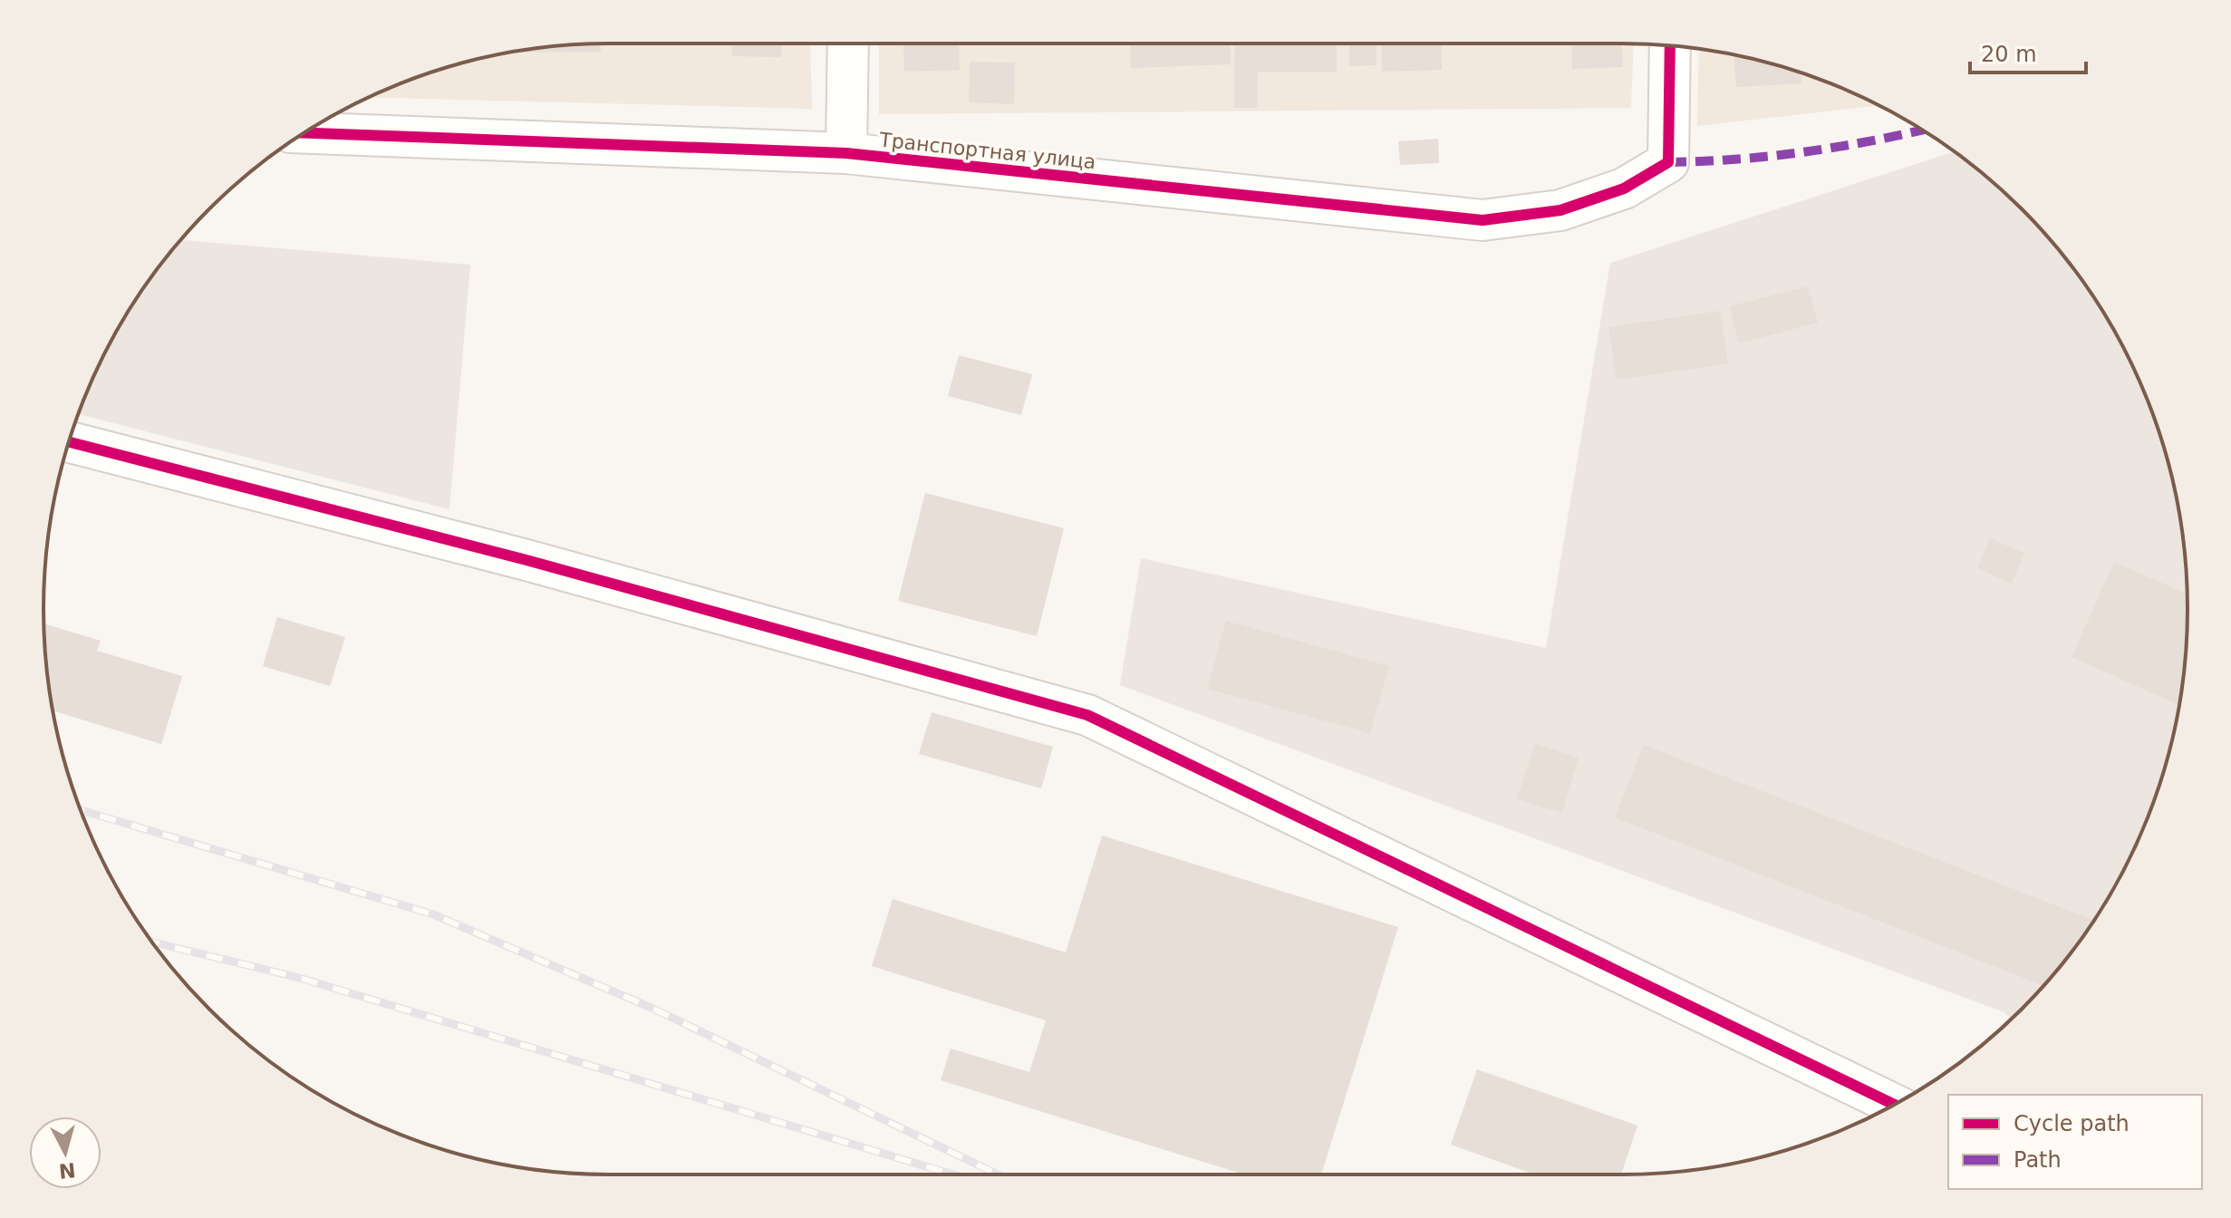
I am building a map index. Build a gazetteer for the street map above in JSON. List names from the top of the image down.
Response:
{
  "streets": {
    "street": ["Транспортная улица"]
  },
  "legend": ["Cycle path", "Path"],
  "scale_bar": "20 m",
  "north": "bottom"
}
